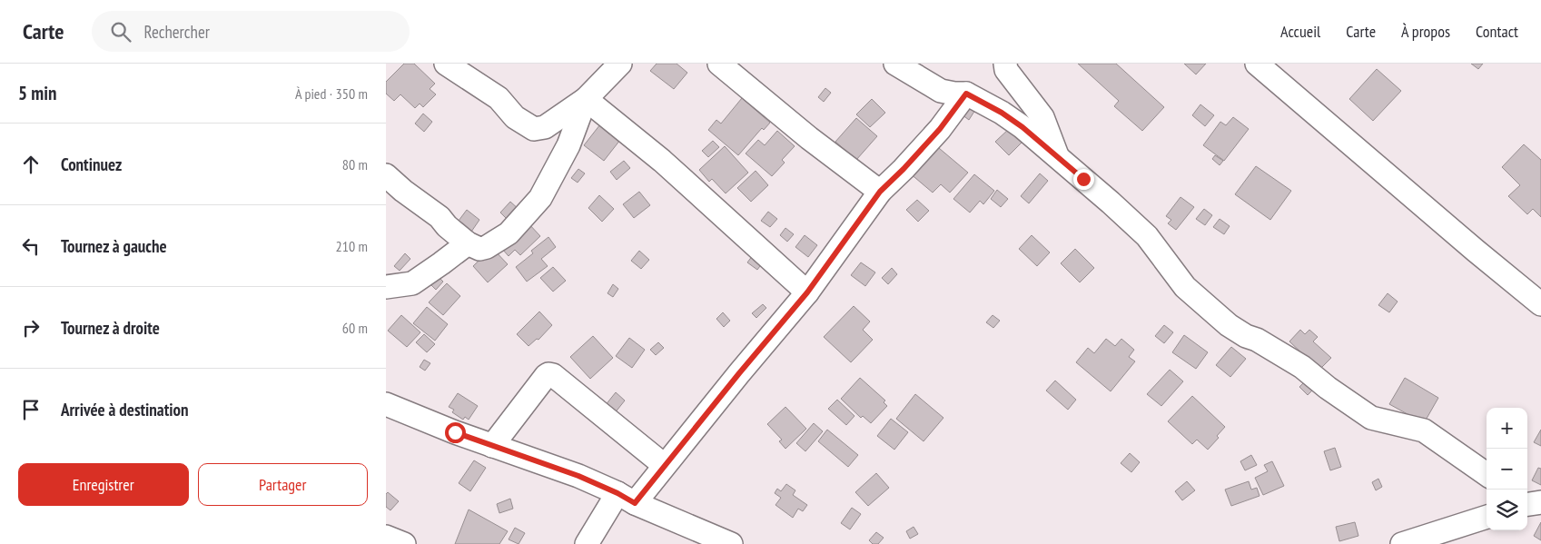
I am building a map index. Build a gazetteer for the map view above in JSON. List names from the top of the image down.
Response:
{
  "page": {
    "header": "Carte",
    "search": "Rechercher",
    "nav": [
      "Accueil",
      "Carte",
      "À propos",
      "Contact"
    ],
    "heading": ["5 min", "À pied · 350 m"],
    "list": [
      ["Continuez", "80 m"],
      ["Tournez à gauche", "210 m"],
      ["Tournez à droite", "60 m"],
      "Arrivée à destination"
    ],
    "map_buttons": ["+", "−"],
    "buttons": ["Enregistrer", "Partager"]
  }
}
